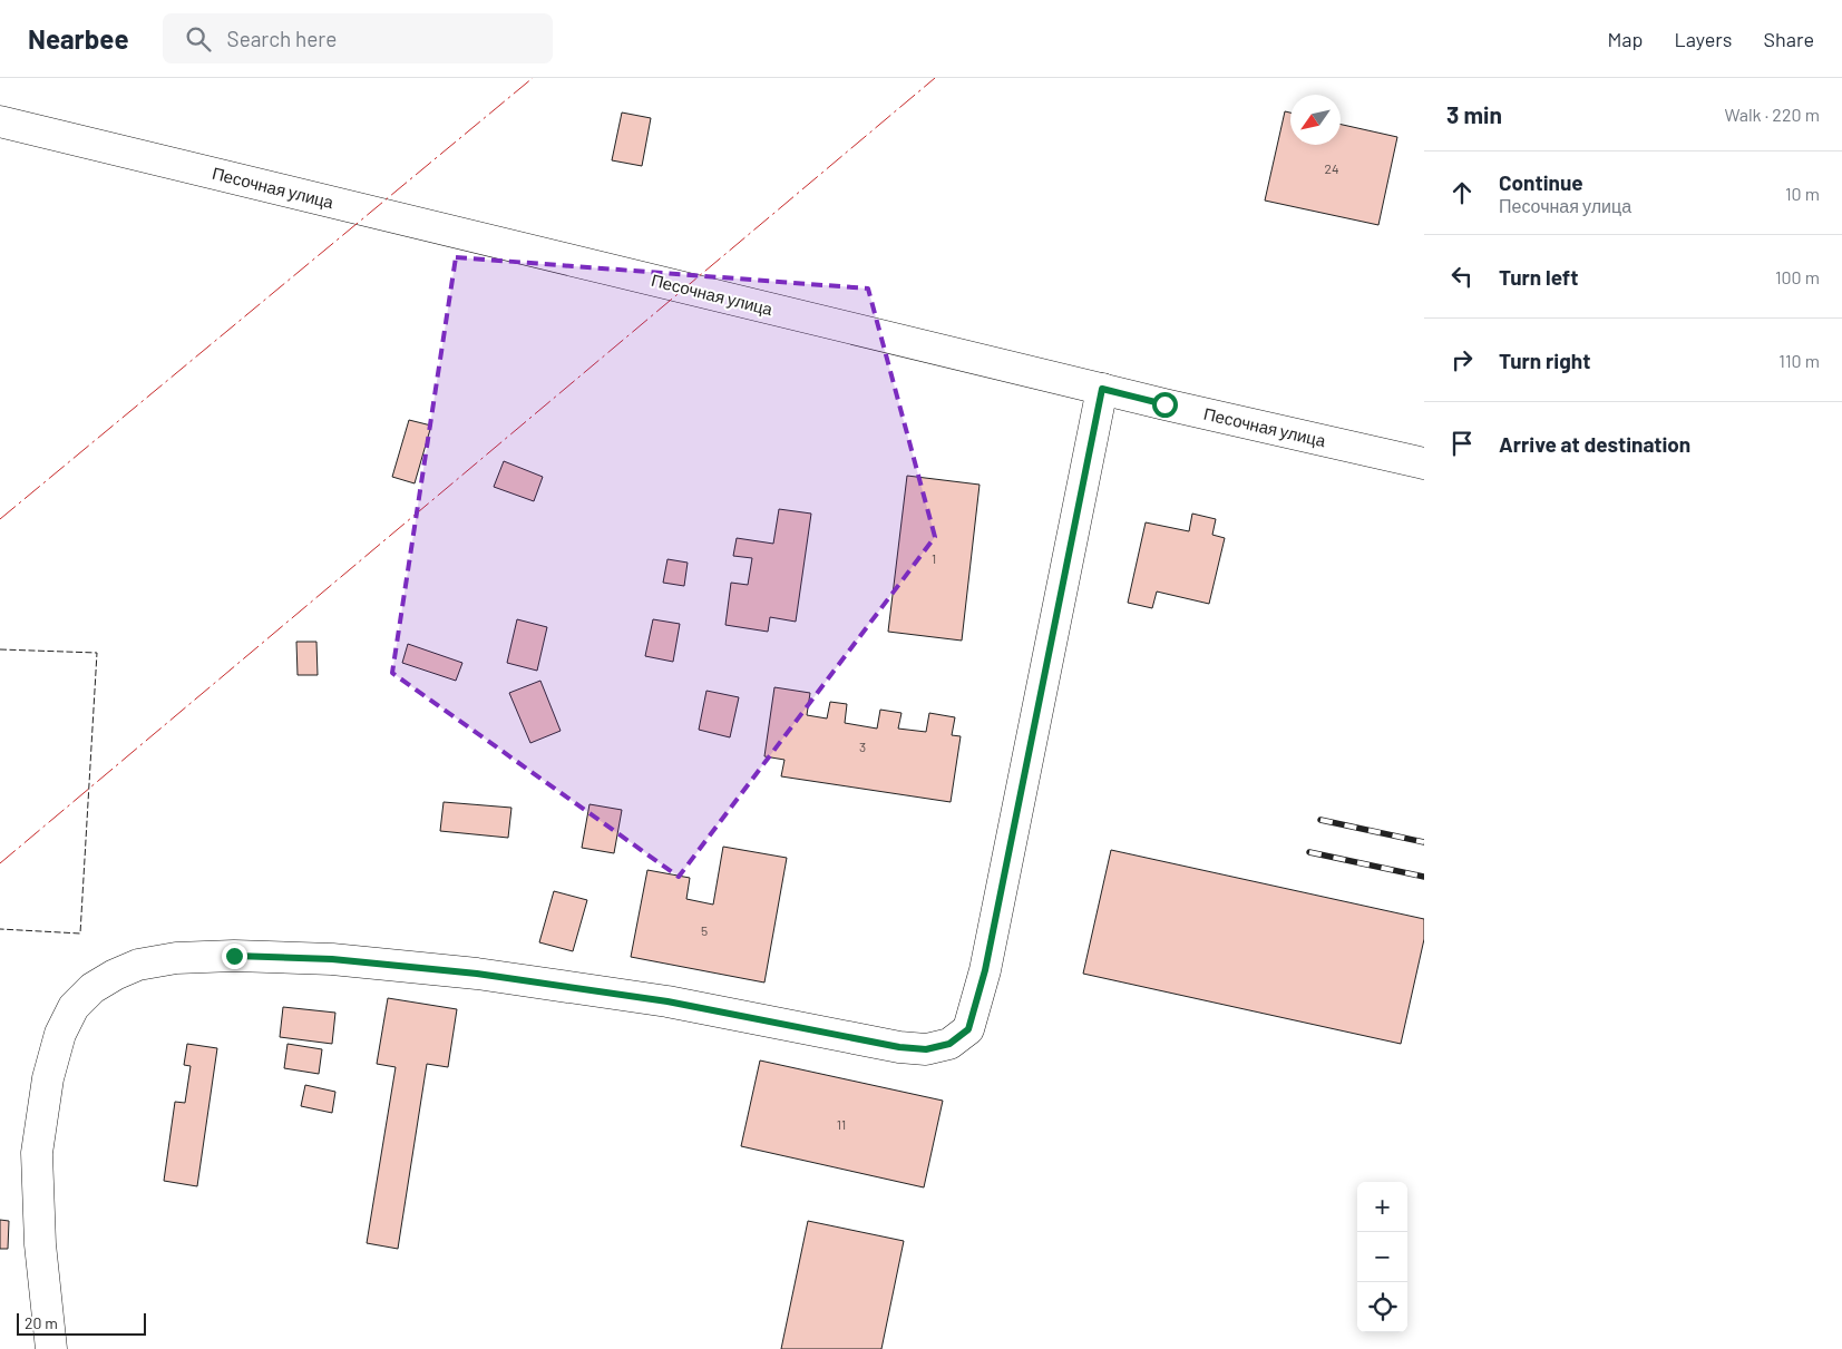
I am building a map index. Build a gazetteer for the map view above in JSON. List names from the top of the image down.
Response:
{
  "streets": {
    "street": ["Песочная улица"]
  },
  "house_numbers": [
    "24",
    "1",
    "3",
    "5",
    "11"
  ],
  "scale_bar": "20 m",
  "north": "bottom left",
  "page": {
    "header": "Nearbee",
    "search": "Search here",
    "nav": ["Map", "Layers", "Share"],
    "heading": ["3 min", "Walk · 220 m"],
    "list": [
      ["Continue", "Песочная улица", "10 m"],
      ["Turn left", "100 m"],
      ["Turn right", "110 m"],
      "Arrive at destination"
    ],
    "map_buttons": ["+", "−"],
    "scale": "20 m"
  }
}
